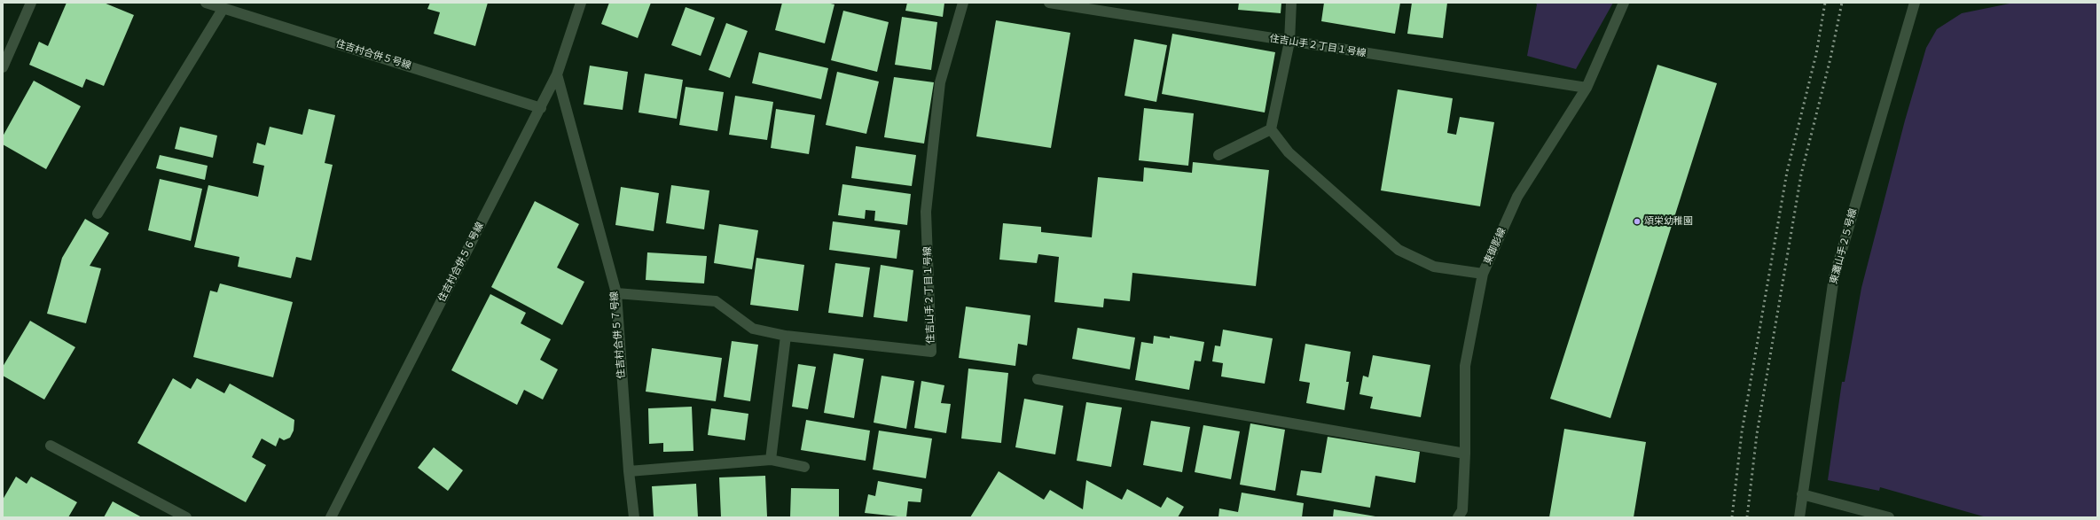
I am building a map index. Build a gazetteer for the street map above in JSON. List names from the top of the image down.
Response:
{
  "streets": {
    "street": [
      "住吉山手２丁目１号線",
      "住吉村合併５号線",
      "東御影線",
      "東灘山手２５号線",
      "住吉村合併５６号線",
      "住吉村合併５７号線"
    ]
  },
  "crossings": [
    ["住吉山手２丁目１号線", "東御影線"],
    ["住吉山手２丁目１号線", "住吉村合併５７号線"],
    ["住吉村合併５号線", "住吉村合併５６号線"],
    ["住吉村合併５６号線", "住吉村合併５７号線"]
  ],
  "places": ["頌栄幼稚園"]
}
